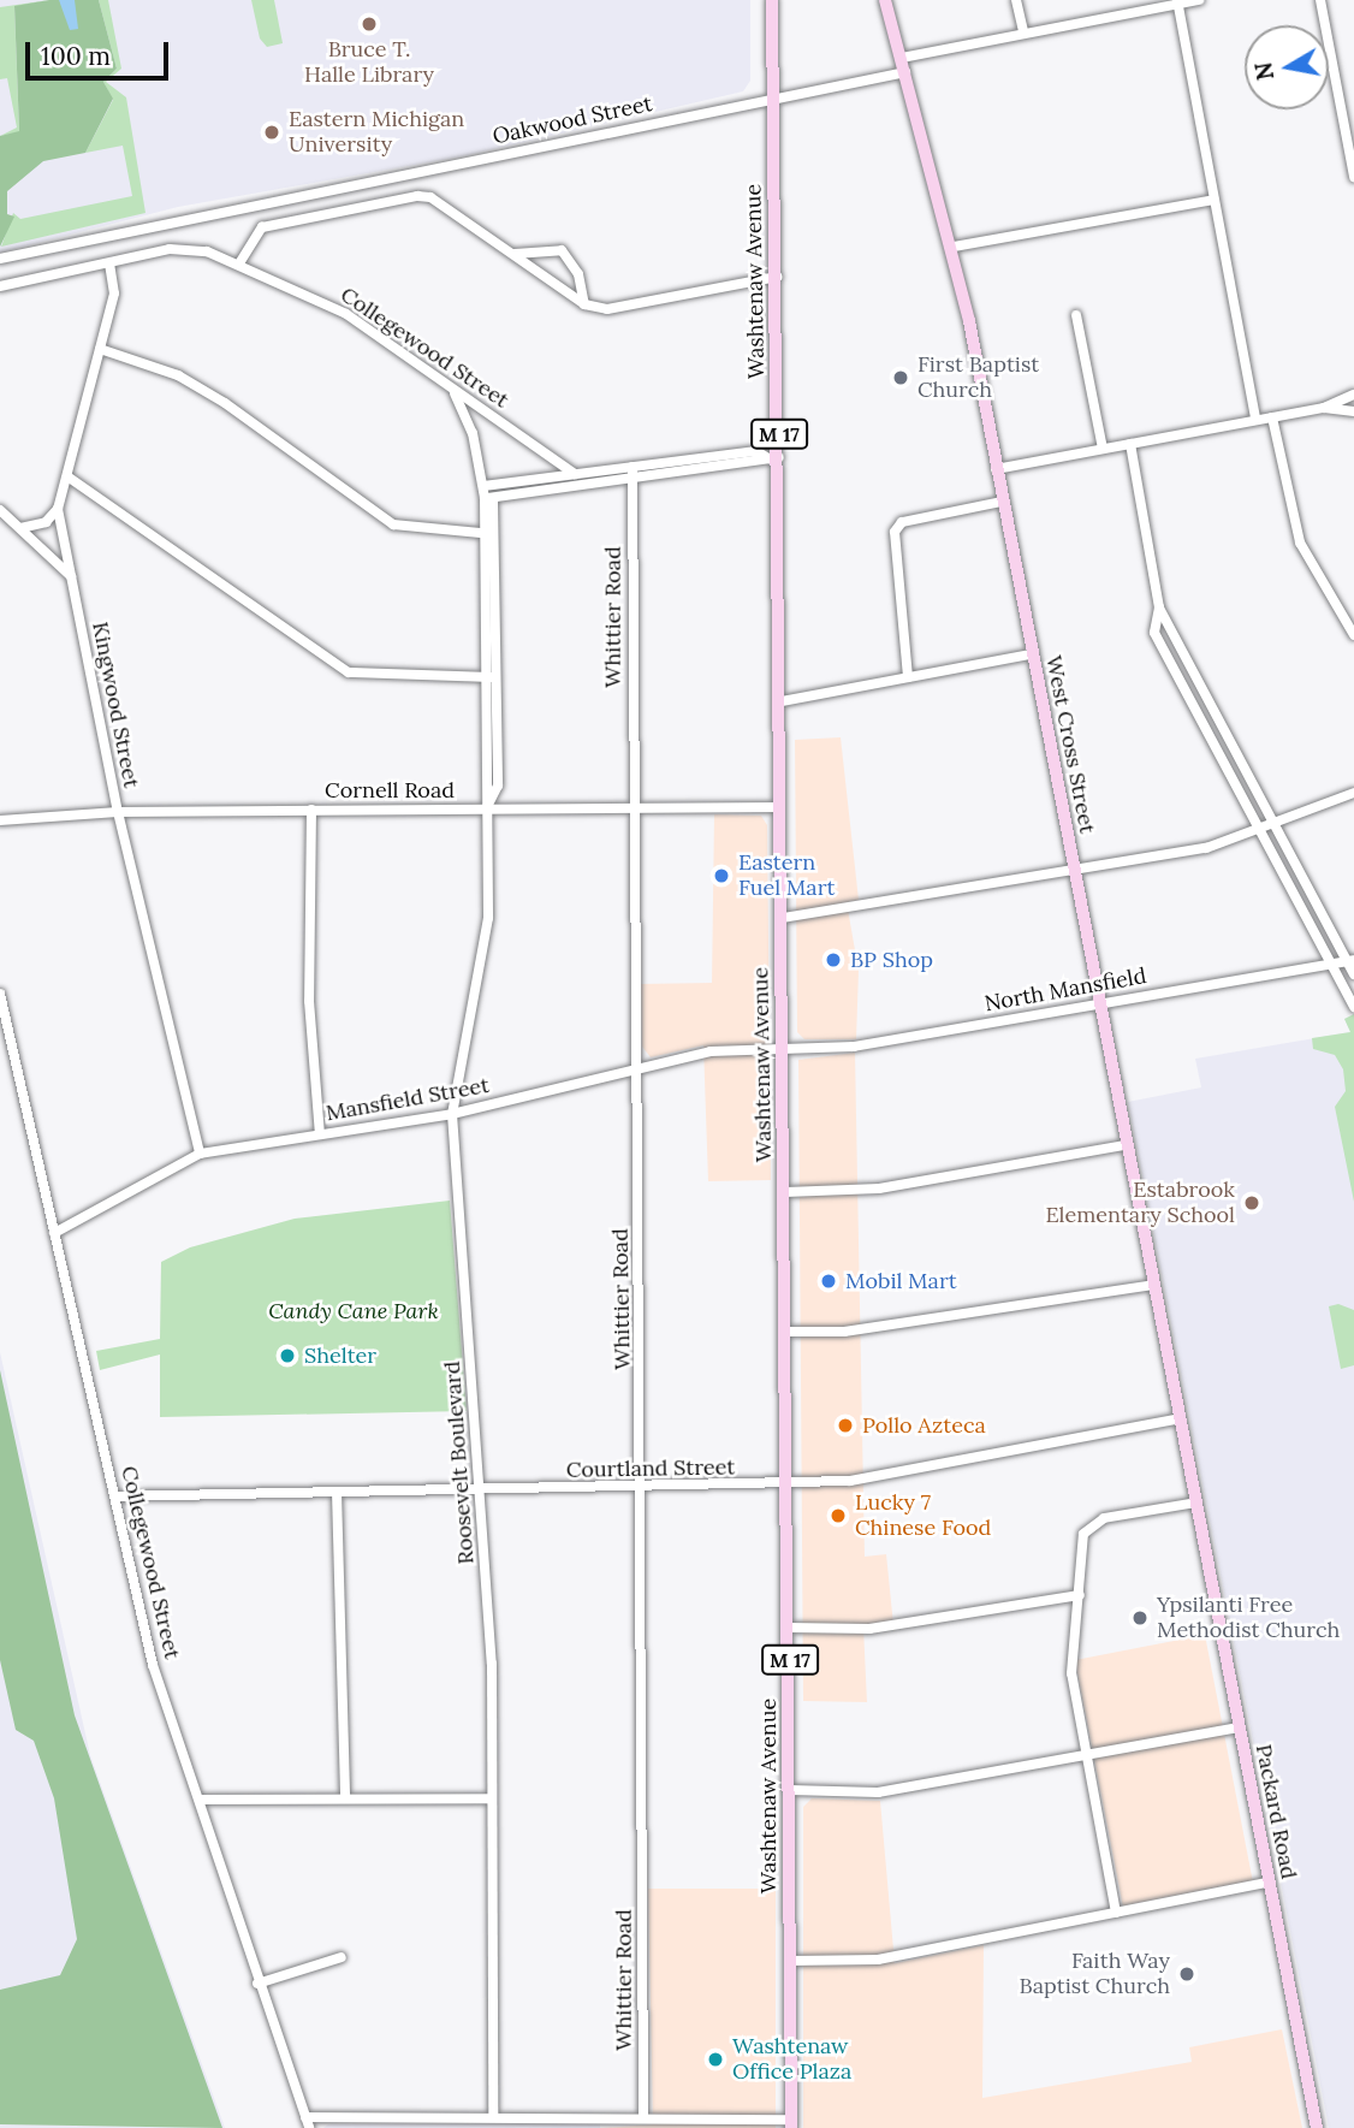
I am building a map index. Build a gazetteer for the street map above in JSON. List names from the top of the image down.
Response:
{
  "streets": {
    "main road": [
      "Washtenaw Avenue",
      "M 17",
      "West Cross Street",
      "Packard Road"
    ],
    "street": [
      "Oakwood Street",
      "Collegewood Street",
      "Whittier Road",
      "Kingwood Street",
      "Cornell Road",
      "North Mansfield",
      "Mansfield Street",
      "Roosevelt Boulevard",
      "Courtland Street"
    ]
  },
  "crossings": [
    ["Oakwood Street", "Washtenaw Avenue"],
    ["Oakwood Street", "West Cross Street"],
    ["Washtenaw Avenue", "Cornell Road"],
    ["Washtenaw Avenue", "North Mansfield"],
    ["Washtenaw Avenue", "Mansfield Street"],
    ["Washtenaw Avenue", "Courtland Street"],
    ["Collegewood Street", "Kingwood Street"],
    ["Collegewood Street", "Mansfield Street"],
    ["Collegewood Street", "Roosevelt Boulevard"],
    ["Collegewood Street", "Courtland Street"],
    ["Whittier Road", "Cornell Road"],
    ["Whittier Road", "Mansfield Street"],
    ["Whittier Road", "Courtland Street"],
    ["Kingwood Street", "Cornell Road"],
    ["Kingwood Street", "Mansfield Street"],
    ["West Cross Street", "North Mansfield"],
    ["West Cross Street", "Courtland Street"],
    ["West Cross Street", "Packard Road"],
    ["Cornell Road", "Roosevelt Boulevard"],
    ["North Mansfield", "Mansfield Street"],
    ["Mansfield Street", "Roosevelt Boulevard"],
    ["Roosevelt Boulevard", "Courtland Street"]
  ],
  "parks": ["Candy Cane Park"],
  "places": [
    "Bruce T. Halle Library",
    "Eastern Michigan University",
    "First Baptist Church",
    "Eastern Fuel Mart",
    "BP Shop",
    "Estabrook Elementary School",
    "Mobil Mart",
    "Shelter",
    "Pollo Azteca",
    "Lucky 7 Chinese Food",
    "Ypsilanti Free Methodist Church",
    "Faith Way Baptist Church",
    "Washtenaw Office Plaza"
  ],
  "scale_bar": "100 m",
  "north": "left"
}
